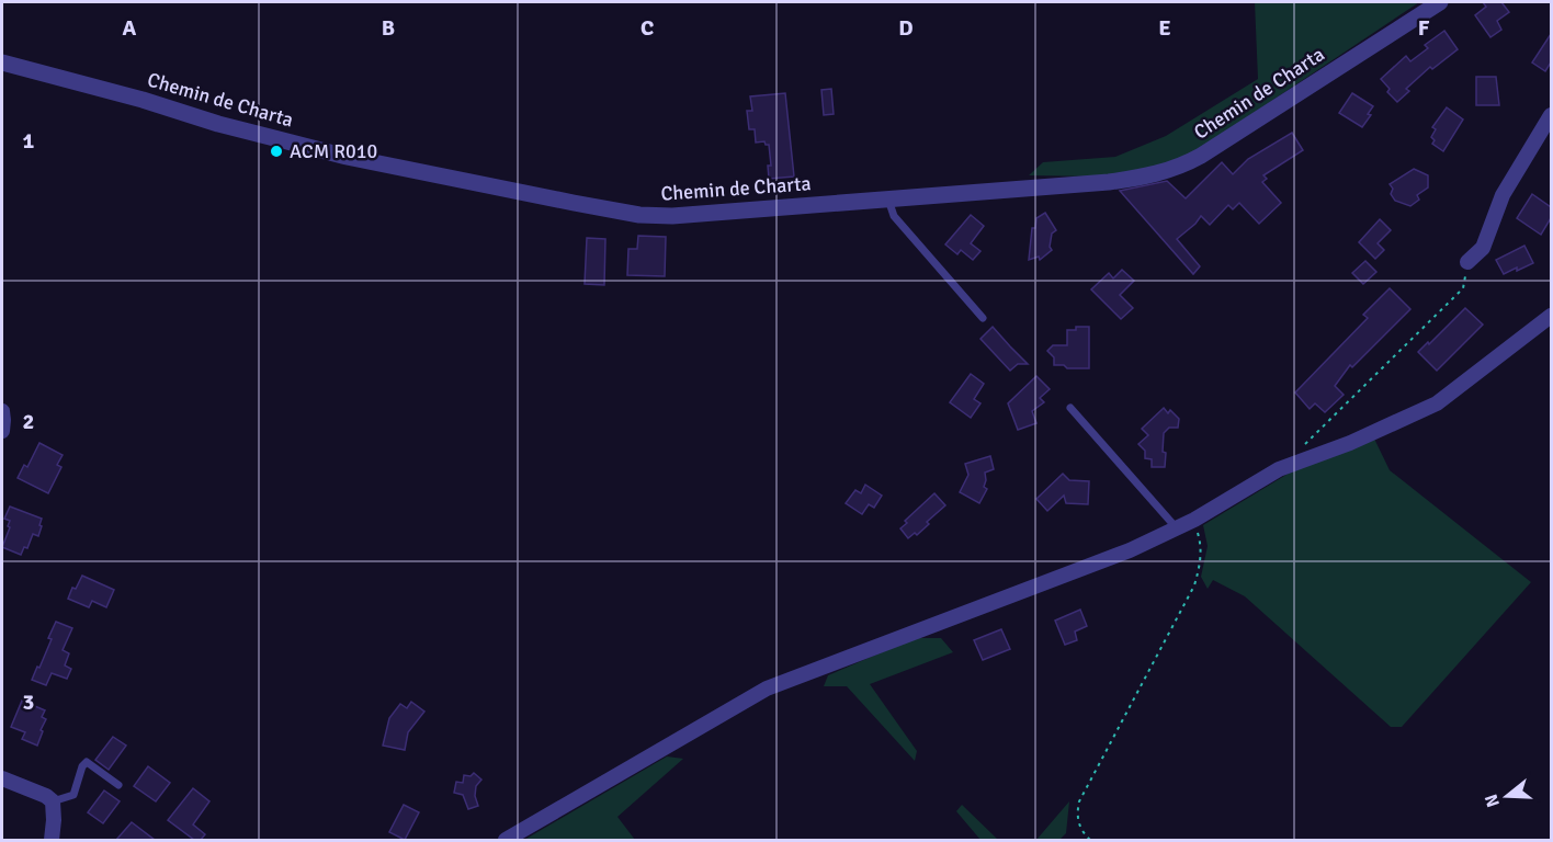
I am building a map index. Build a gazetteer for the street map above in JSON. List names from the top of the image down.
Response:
{
  "streets": {
    "street": ["Chemin de Charta"]
  },
  "places": ["ACM R010"],
  "north": "left",
  "grid": {
    "columns": [
      "A",
      "B",
      "C",
      "D",
      "E",
      "F"
    ],
    "rows": ["1", "2", "3"]
  }
}
